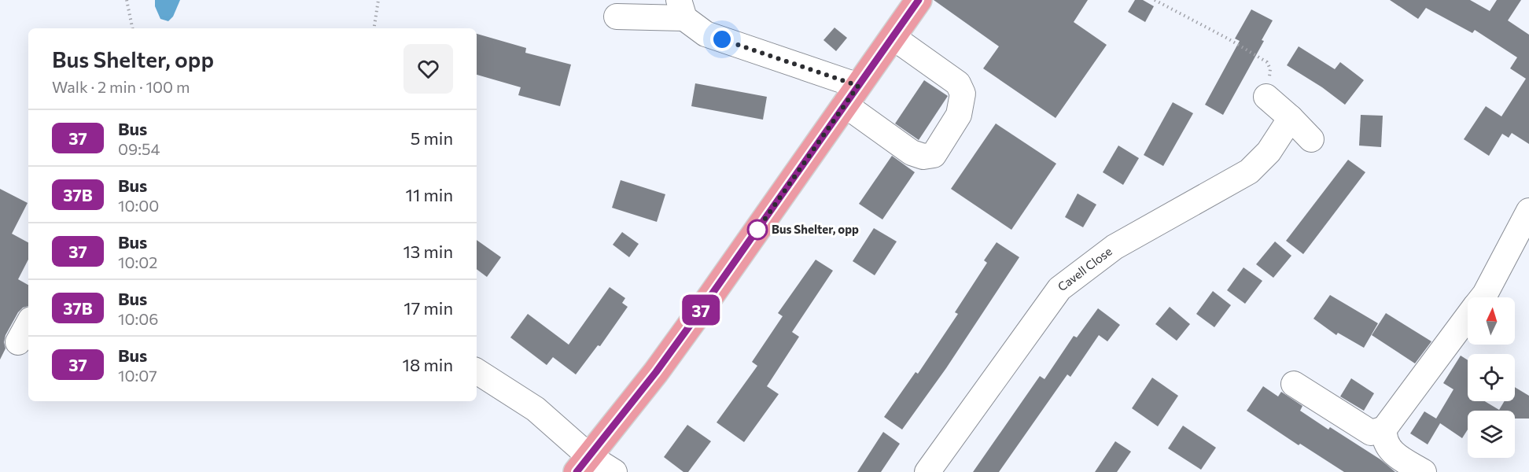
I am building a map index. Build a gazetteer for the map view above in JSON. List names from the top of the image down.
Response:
{
  "streets": {
    "street": ["Cavell Close"]
  },
  "places": ["Bus Shelter, opp"],
  "lines": ["bus line 37"],
  "north": "top",
  "page": {
    "on_map": "37",
    "heading": ["Bus Shelter, opp", "Walk · 2 min · 100 m"],
    "list": [
      {
        "mark": "37",
        "name": "Bus",
        "note": "09:54",
        "value": "5 min"
      },
      {
        "mark": "37B",
        "name": "Bus",
        "note": "10:00",
        "value": "11 min"
      },
      {
        "mark": "37",
        "name": "Bus",
        "note": "10:02",
        "value": "13 min"
      },
      {
        "mark": "37B",
        "name": "Bus",
        "note": "10:06",
        "value": "17 min"
      },
      {
        "mark": "37",
        "name": "Bus",
        "note": "10:07",
        "value": "18 min"
      }
    ]
  }
}
